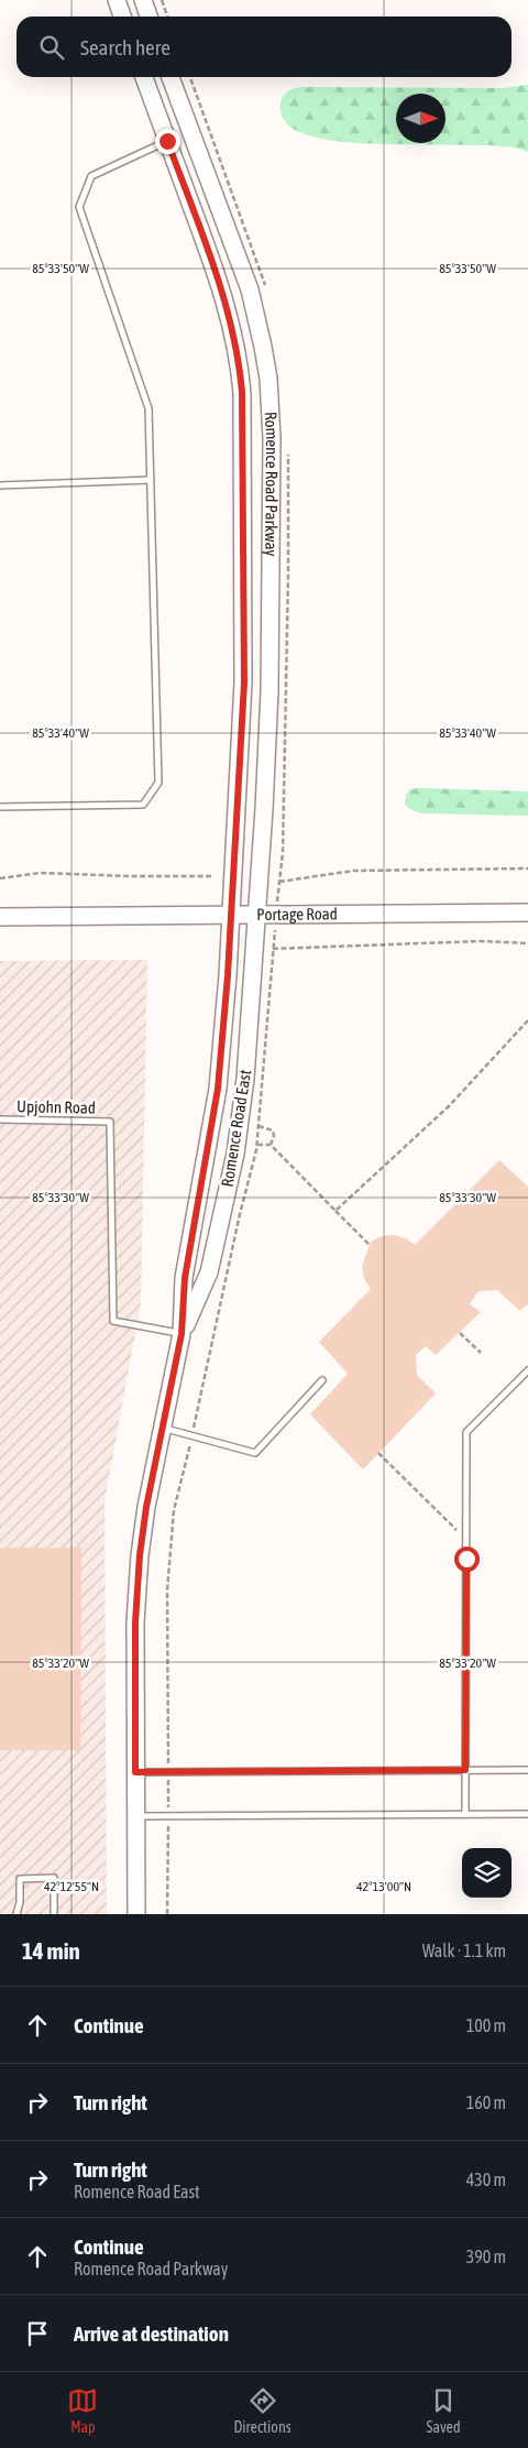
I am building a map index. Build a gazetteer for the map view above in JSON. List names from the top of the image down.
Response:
{
  "streets": {
    "street": ["Romence Road Parkway", "Portage Road", "Romence Road East"],
    "lane": ["Upjohn Road"]
  },
  "crossings": [
    ["Romence Road Parkway", "Portage Road"],
    ["Romence Road Parkway", "Romence Road East"],
    ["Portage Road", "Romence Road East"],
    ["Upjohn Road", "Romence Road East"]
  ],
  "north": "right",
  "page": {
    "search": "Search here",
    "heading": ["14 min", "Walk · 1.1 km"],
    "list": [
      ["Continue", "100 m"],
      ["Turn right", "160 m"],
      ["Turn right", "Romence Road East", "430 m"],
      ["Continue", "Romence Road Parkway", "390 m"],
      "Arrive at destination"
    ],
    "nav": ["Map", "Directions", "Saved"]
  },
  "coordinates": [
    "85°33'50\"W",
    "85°33'40\"W",
    "85°33'30\"W",
    "85°33'20\"W",
    "42°12'55\"N",
    "42°13'00\"N"
  ]
}
